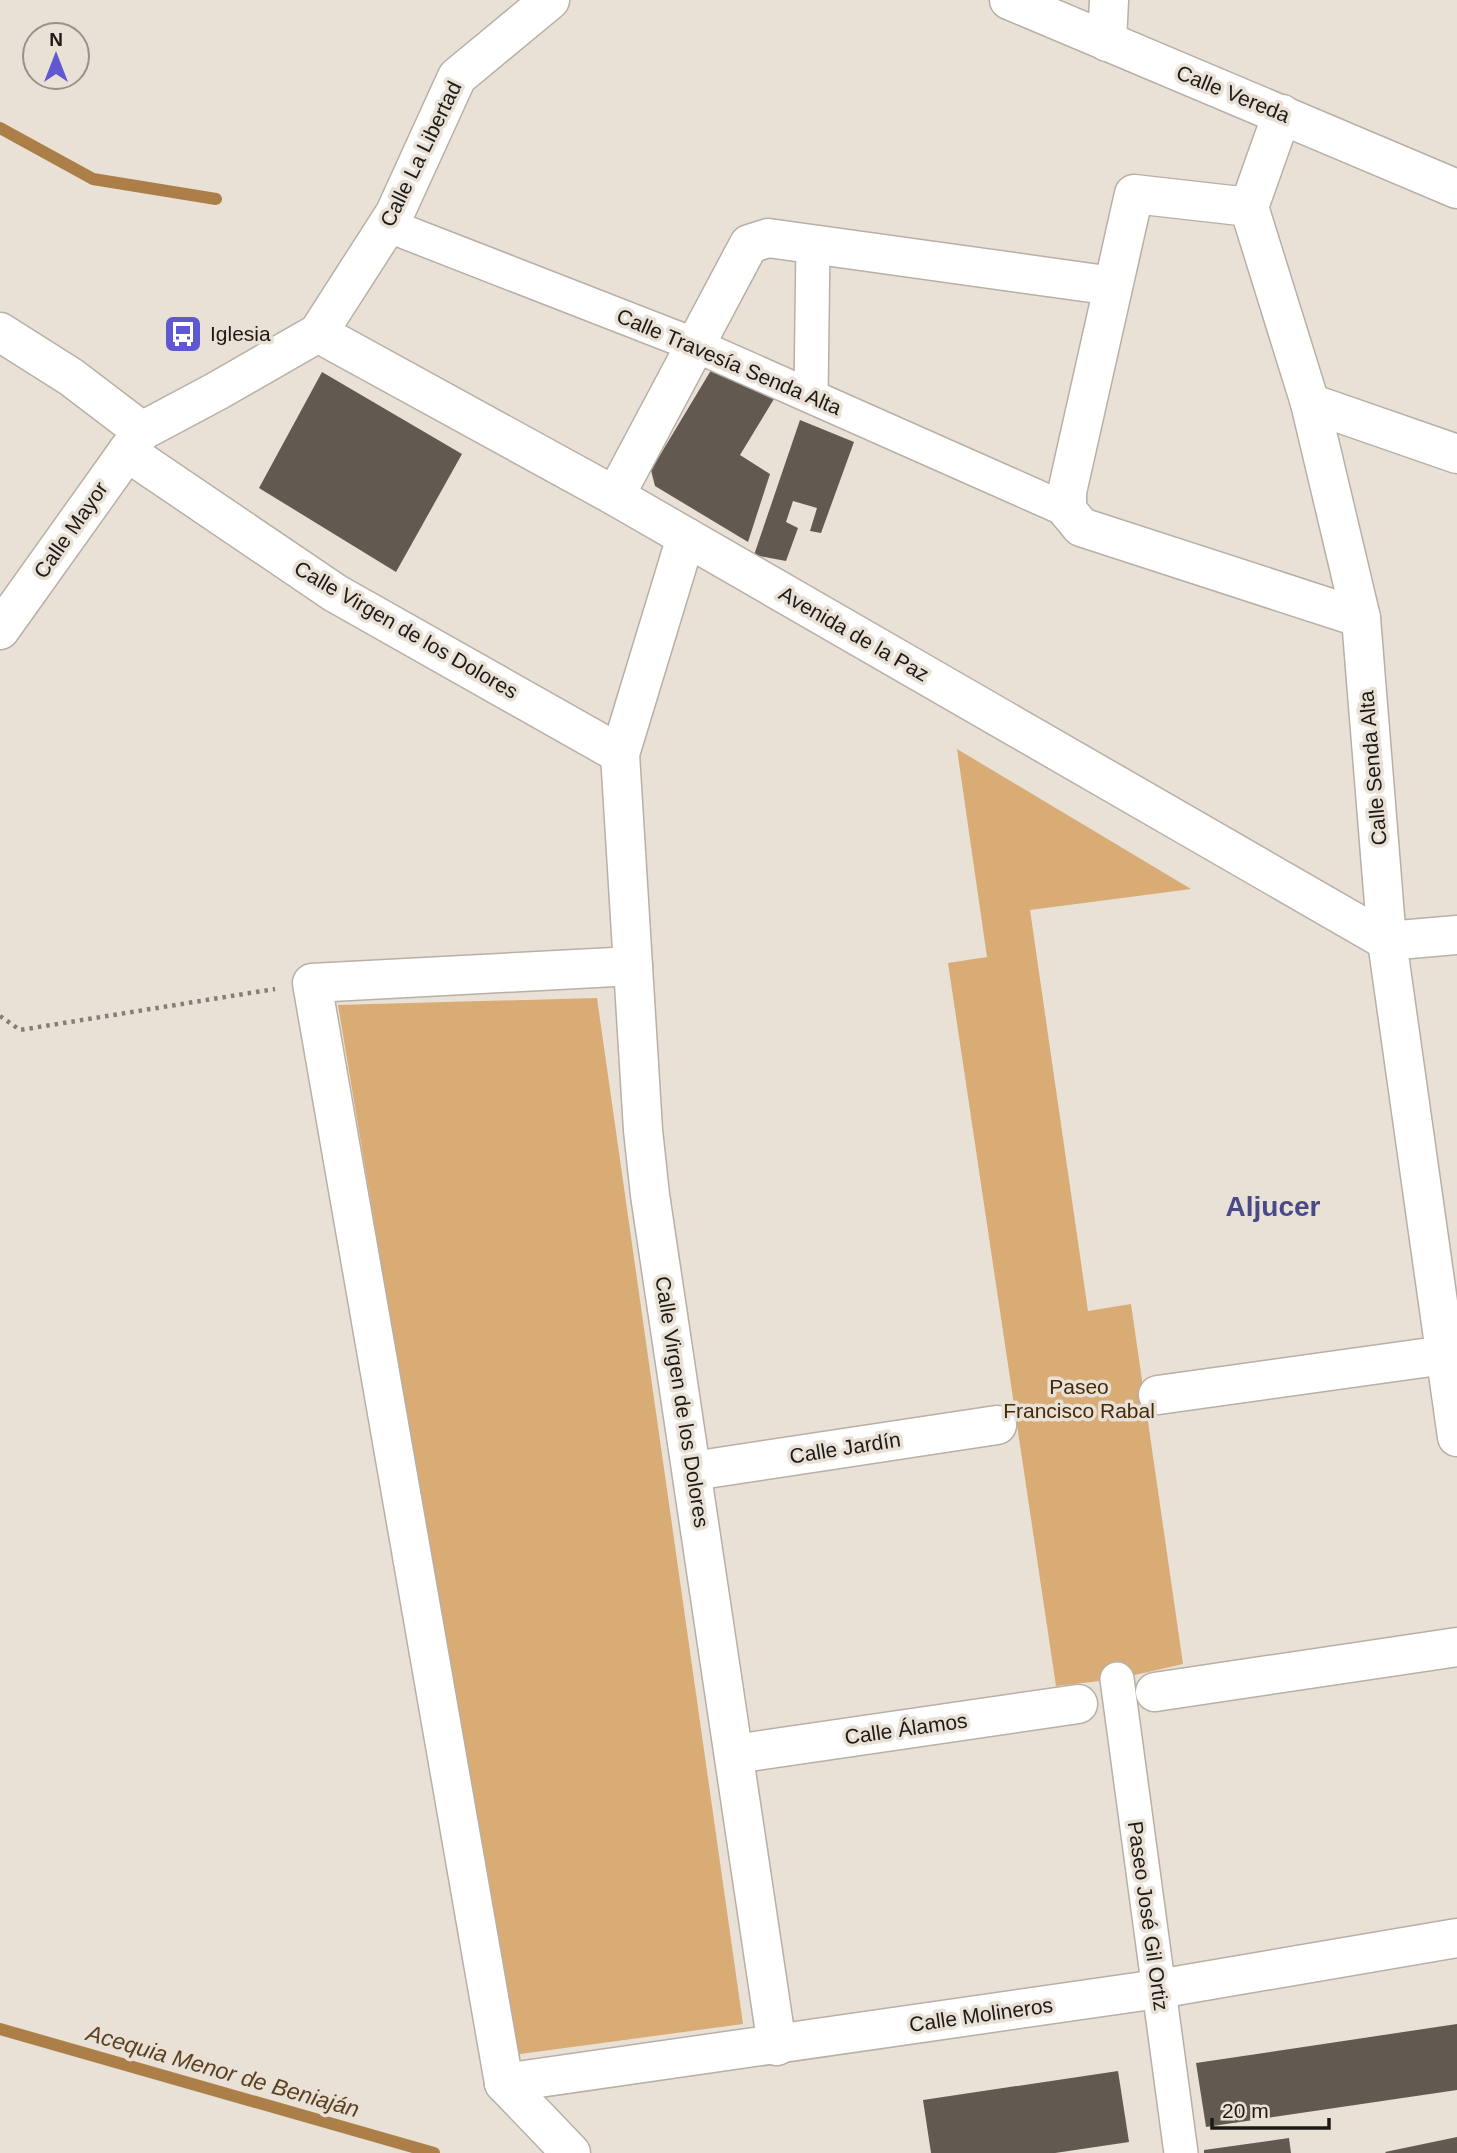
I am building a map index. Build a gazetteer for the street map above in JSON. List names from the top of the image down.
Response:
{
  "streets": {
    "street": [
      "Calle Vereda",
      "Calle La Libertad",
      "Calle Travesía Senda Alta",
      "Calle Mayor",
      "Calle Virgen de los Dolores",
      "Avenida de la Paz",
      "Calle Senda Alta",
      "Calle Jardín",
      "Calle Álamos",
      "Paseo José Gil Ortiz",
      "Calle Molineros"
    ]
  },
  "crossings": [
    ["Calle La Libertad", "Calle Travesía Senda Alta"],
    ["Calle La Libertad", "Avenida de la Paz"],
    ["Calle Mayor", "Calle Virgen de los Dolores"],
    ["Calle Virgen de los Dolores", "Avenida de la Paz"],
    ["Calle Virgen de los Dolores", "Calle Jardín"],
    ["Calle Virgen de los Dolores", "Calle Álamos"],
    ["Calle Virgen de los Dolores", "Calle Molineros"],
    ["Avenida de la Paz", "Calle Senda Alta"],
    ["Paseo José Gil Ortiz", "Calle Molineros"]
  ],
  "districts": ["Aljucer"],
  "water": ["Acequia Menor de Beniaján"],
  "parks": ["Paseo Francisco Rabal"],
  "places": {
    "bus stop": ["Iglesia"]
  },
  "scale_bar": "20 m",
  "north": "top"
}
